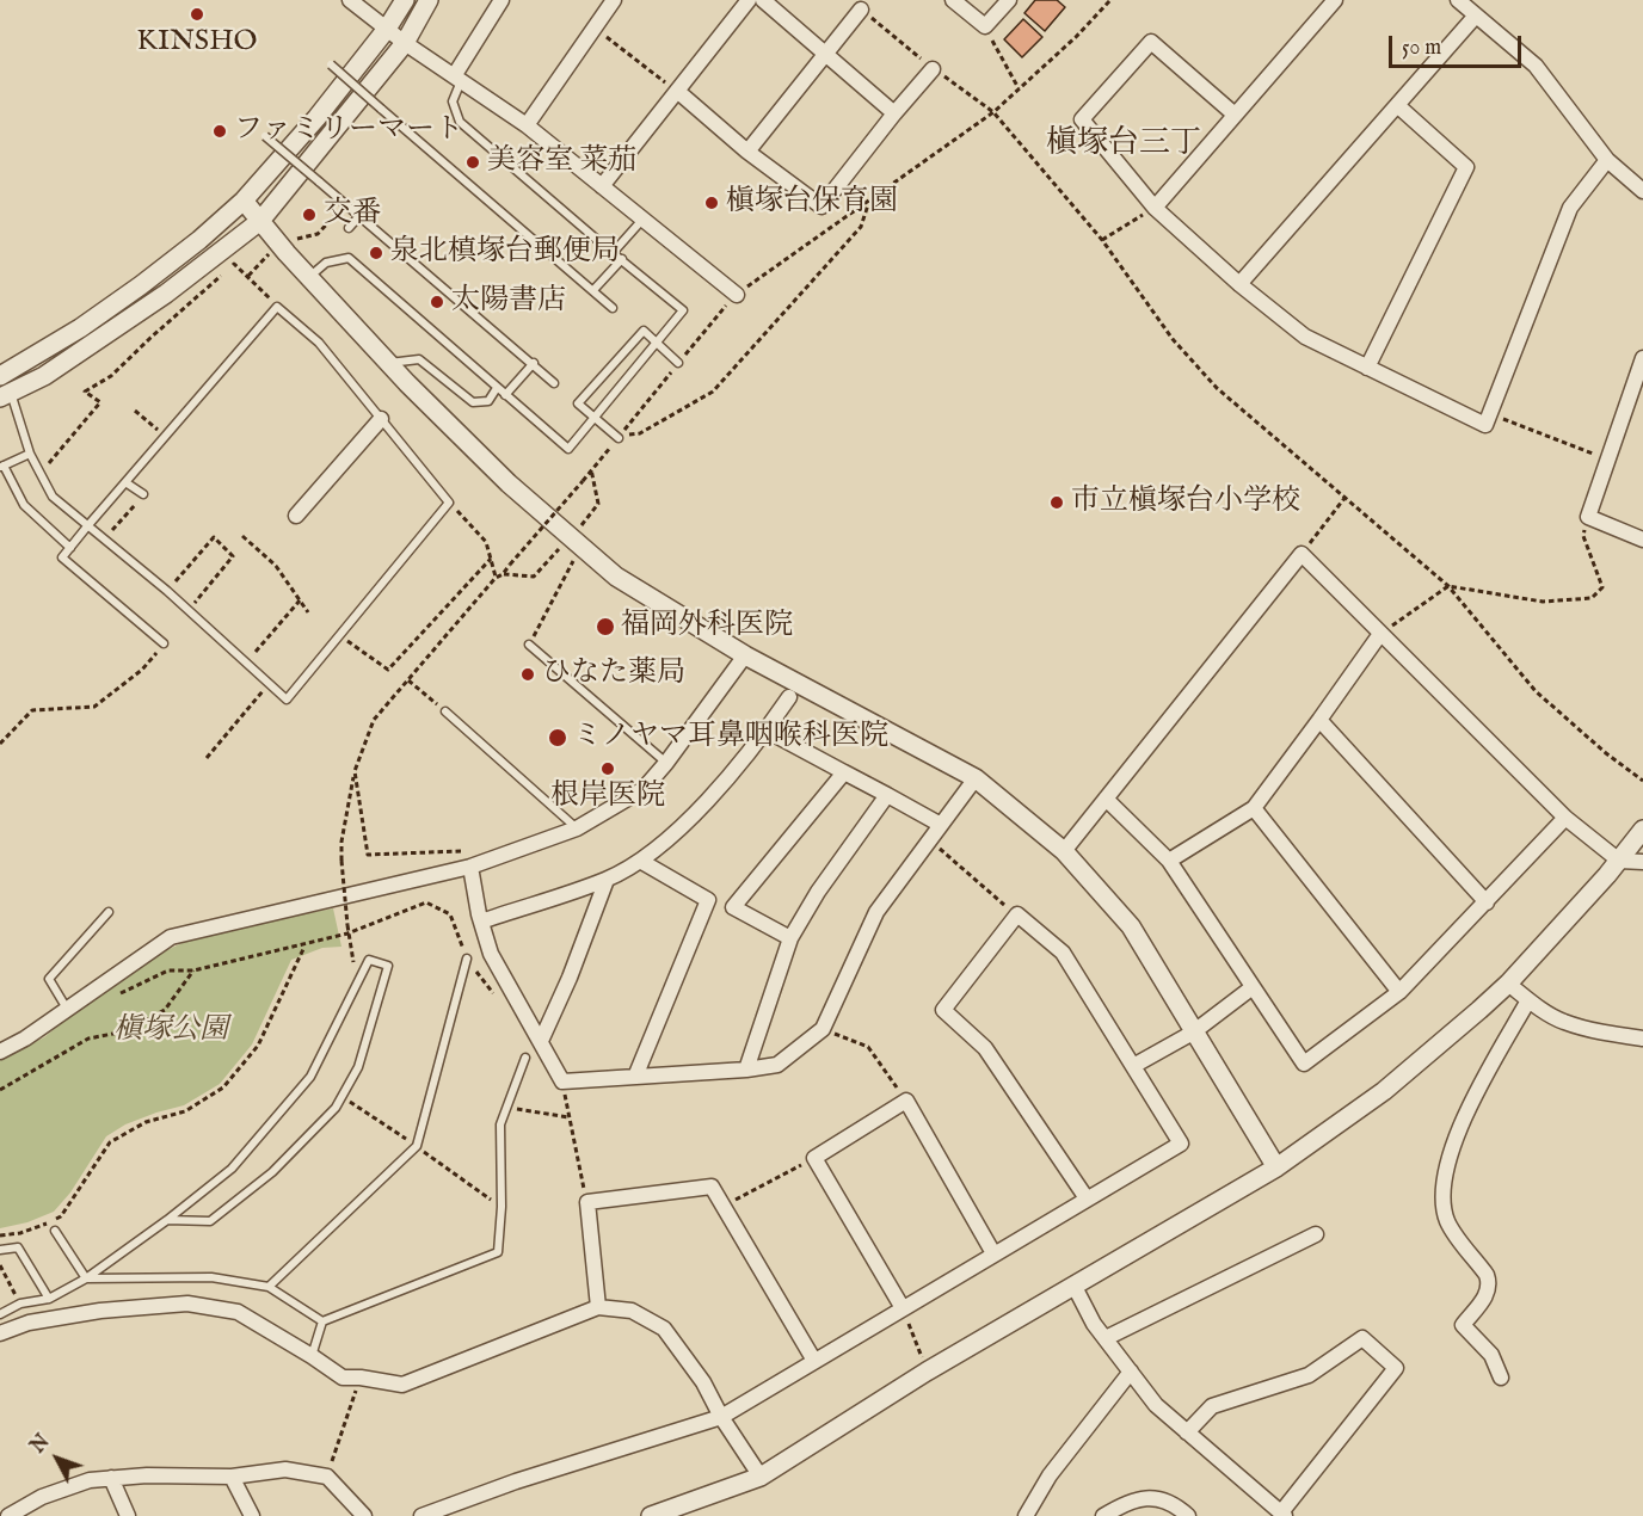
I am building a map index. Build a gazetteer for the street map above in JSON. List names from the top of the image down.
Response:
{
  "districts": ["槇塚台三丁"],
  "parks": ["槇塚公園"],
  "places": [
    "KINSHO",
    "ファミリーマート",
    "美容室 菜茄",
    "槇塚台保育園",
    "交番",
    "泉北槙塚台郵便局",
    "太陽書店",
    "市立槇塚台小学校",
    "福岡外科医院",
    "ひなた薬局",
    "ミノヤマ耳鼻咽喉科医院",
    "根岸医院"
  ],
  "scale_bar": "50 m",
  "north": "top left"
}
